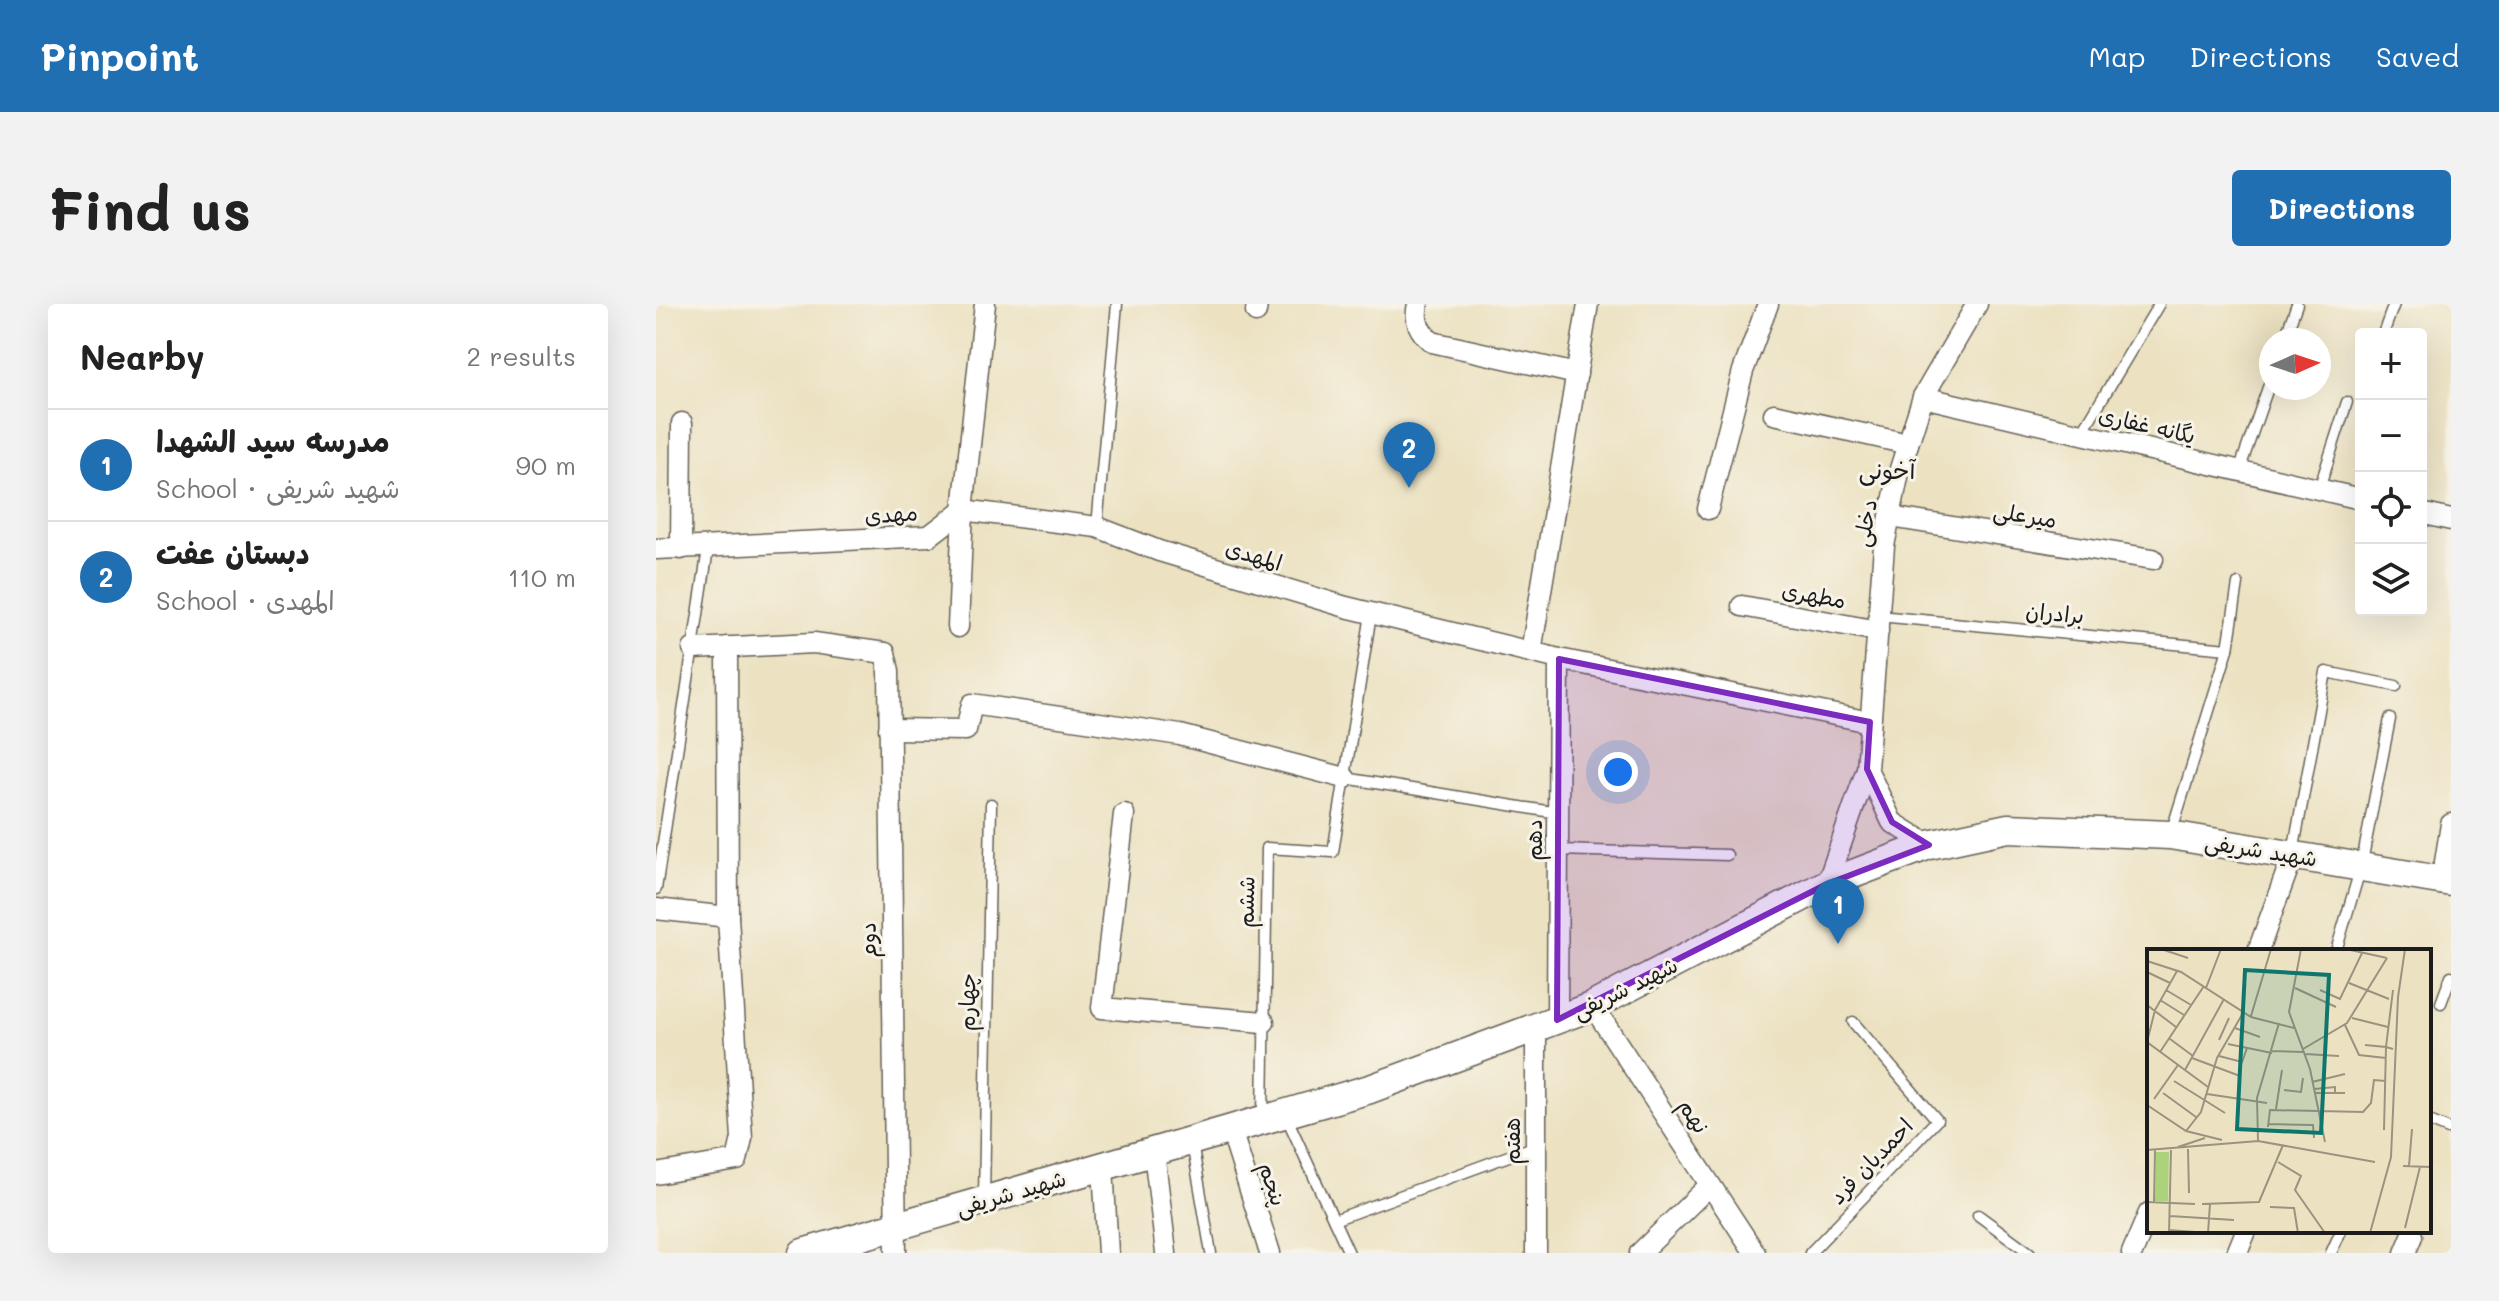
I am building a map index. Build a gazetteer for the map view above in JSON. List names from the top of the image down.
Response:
{
  "streets": {
    "main road": ["شهید شریفی"],
    "street": [
      "یگانه غفاری",
      "مهدی",
      "میرعلی",
      "دخلی",
      "المهدی",
      "مطهری",
      "دهم",
      "دوم",
      "نهم",
      "هفتم",
      "پنجم"
    ],
    "lane": [
      "برادران",
      "ششم",
      "چهارم",
      "احمدیان فرد"
    ]
  },
  "crossings": [
    ["یگانه غفاری", "دخلی"],
    ["مهدی", "المهدی"],
    ["میرعلی", "دخلی"],
    ["دخلی", "المهدی"],
    ["دخلی", "مطهری"],
    ["دخلی", "برادران"],
    ["المهدی", "دهم"],
    ["المهدی", "ششم"],
    ["مطهری", "برادران"],
    ["دهم", "شهید شریفی"],
    ["دهم", "هفتم"],
    ["شهید شریفی", "ششم"],
    ["شهید شریفی", "دوم"],
    ["شهید شریفی", "چهارم"],
    ["شهید شریفی", "نهم"],
    ["شهید شریفی", "هفتم"],
    ["شهید شریفی", "پنجم"]
  ],
  "districts": ["آخونی"],
  "north": "right",
  "page": {
    "header": "Pinpoint",
    "nav": ["Map", "Directions", "Saved"],
    "buttons": "Directions",
    "title": "Find us",
    "heading": ["Nearby", "2 results"],
    "map_buttons": ["+", "−"],
    "list": [
      {
        "mark": "1",
        "name": "مدرسه سید الشهدا",
        "note": "School · شهید شریفی",
        "value": "90 m"
      },
      {
        "mark": "2",
        "name": "دبستان عفت",
        "note": "School · المهدی",
        "value": "110 m"
      }
    ],
    "pins": ["2", "1"]
  }
}
